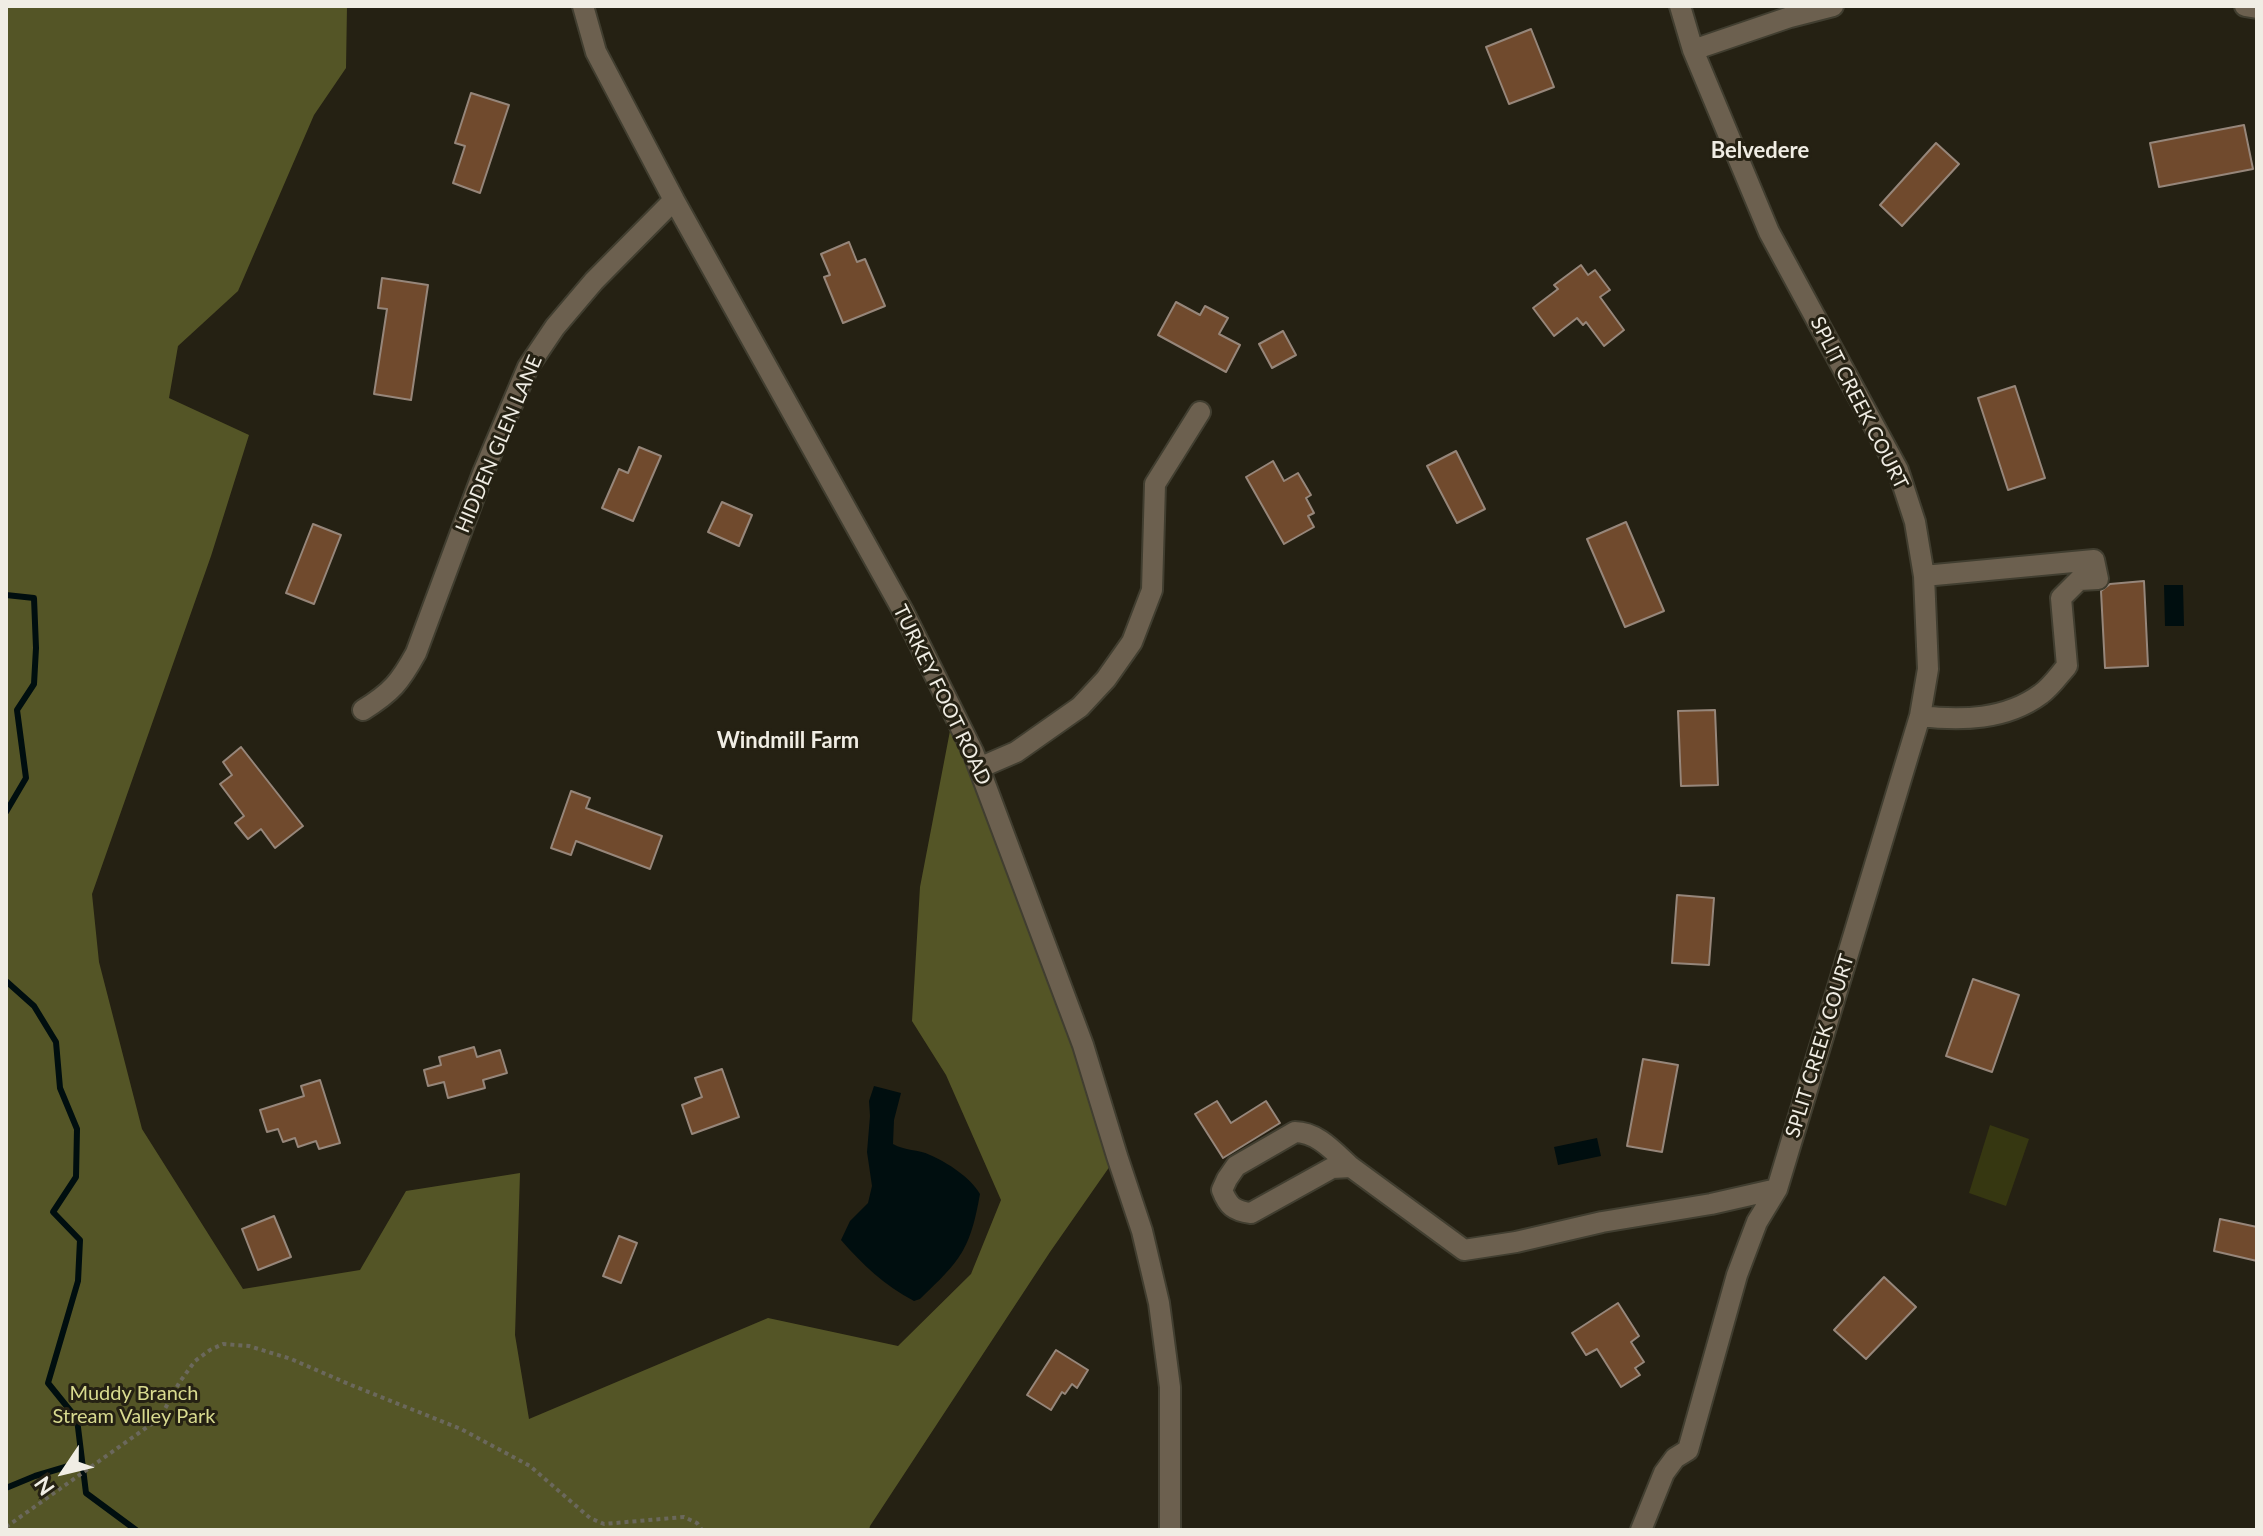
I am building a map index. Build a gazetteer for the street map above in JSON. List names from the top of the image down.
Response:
{
  "streets": {
    "street": ["SPLIT CREEK COURT", "HIDDEN GLEN LANE", "TURKEY FOOT ROAD"]
  },
  "crossings": [
    ["HIDDEN GLEN LANE", "TURKEY FOOT ROAD"]
  ],
  "districts": ["Belvedere", "Windmill Farm"],
  "parks": ["Muddy Branch Stream Valley Park"],
  "north": "bottom left"
}
